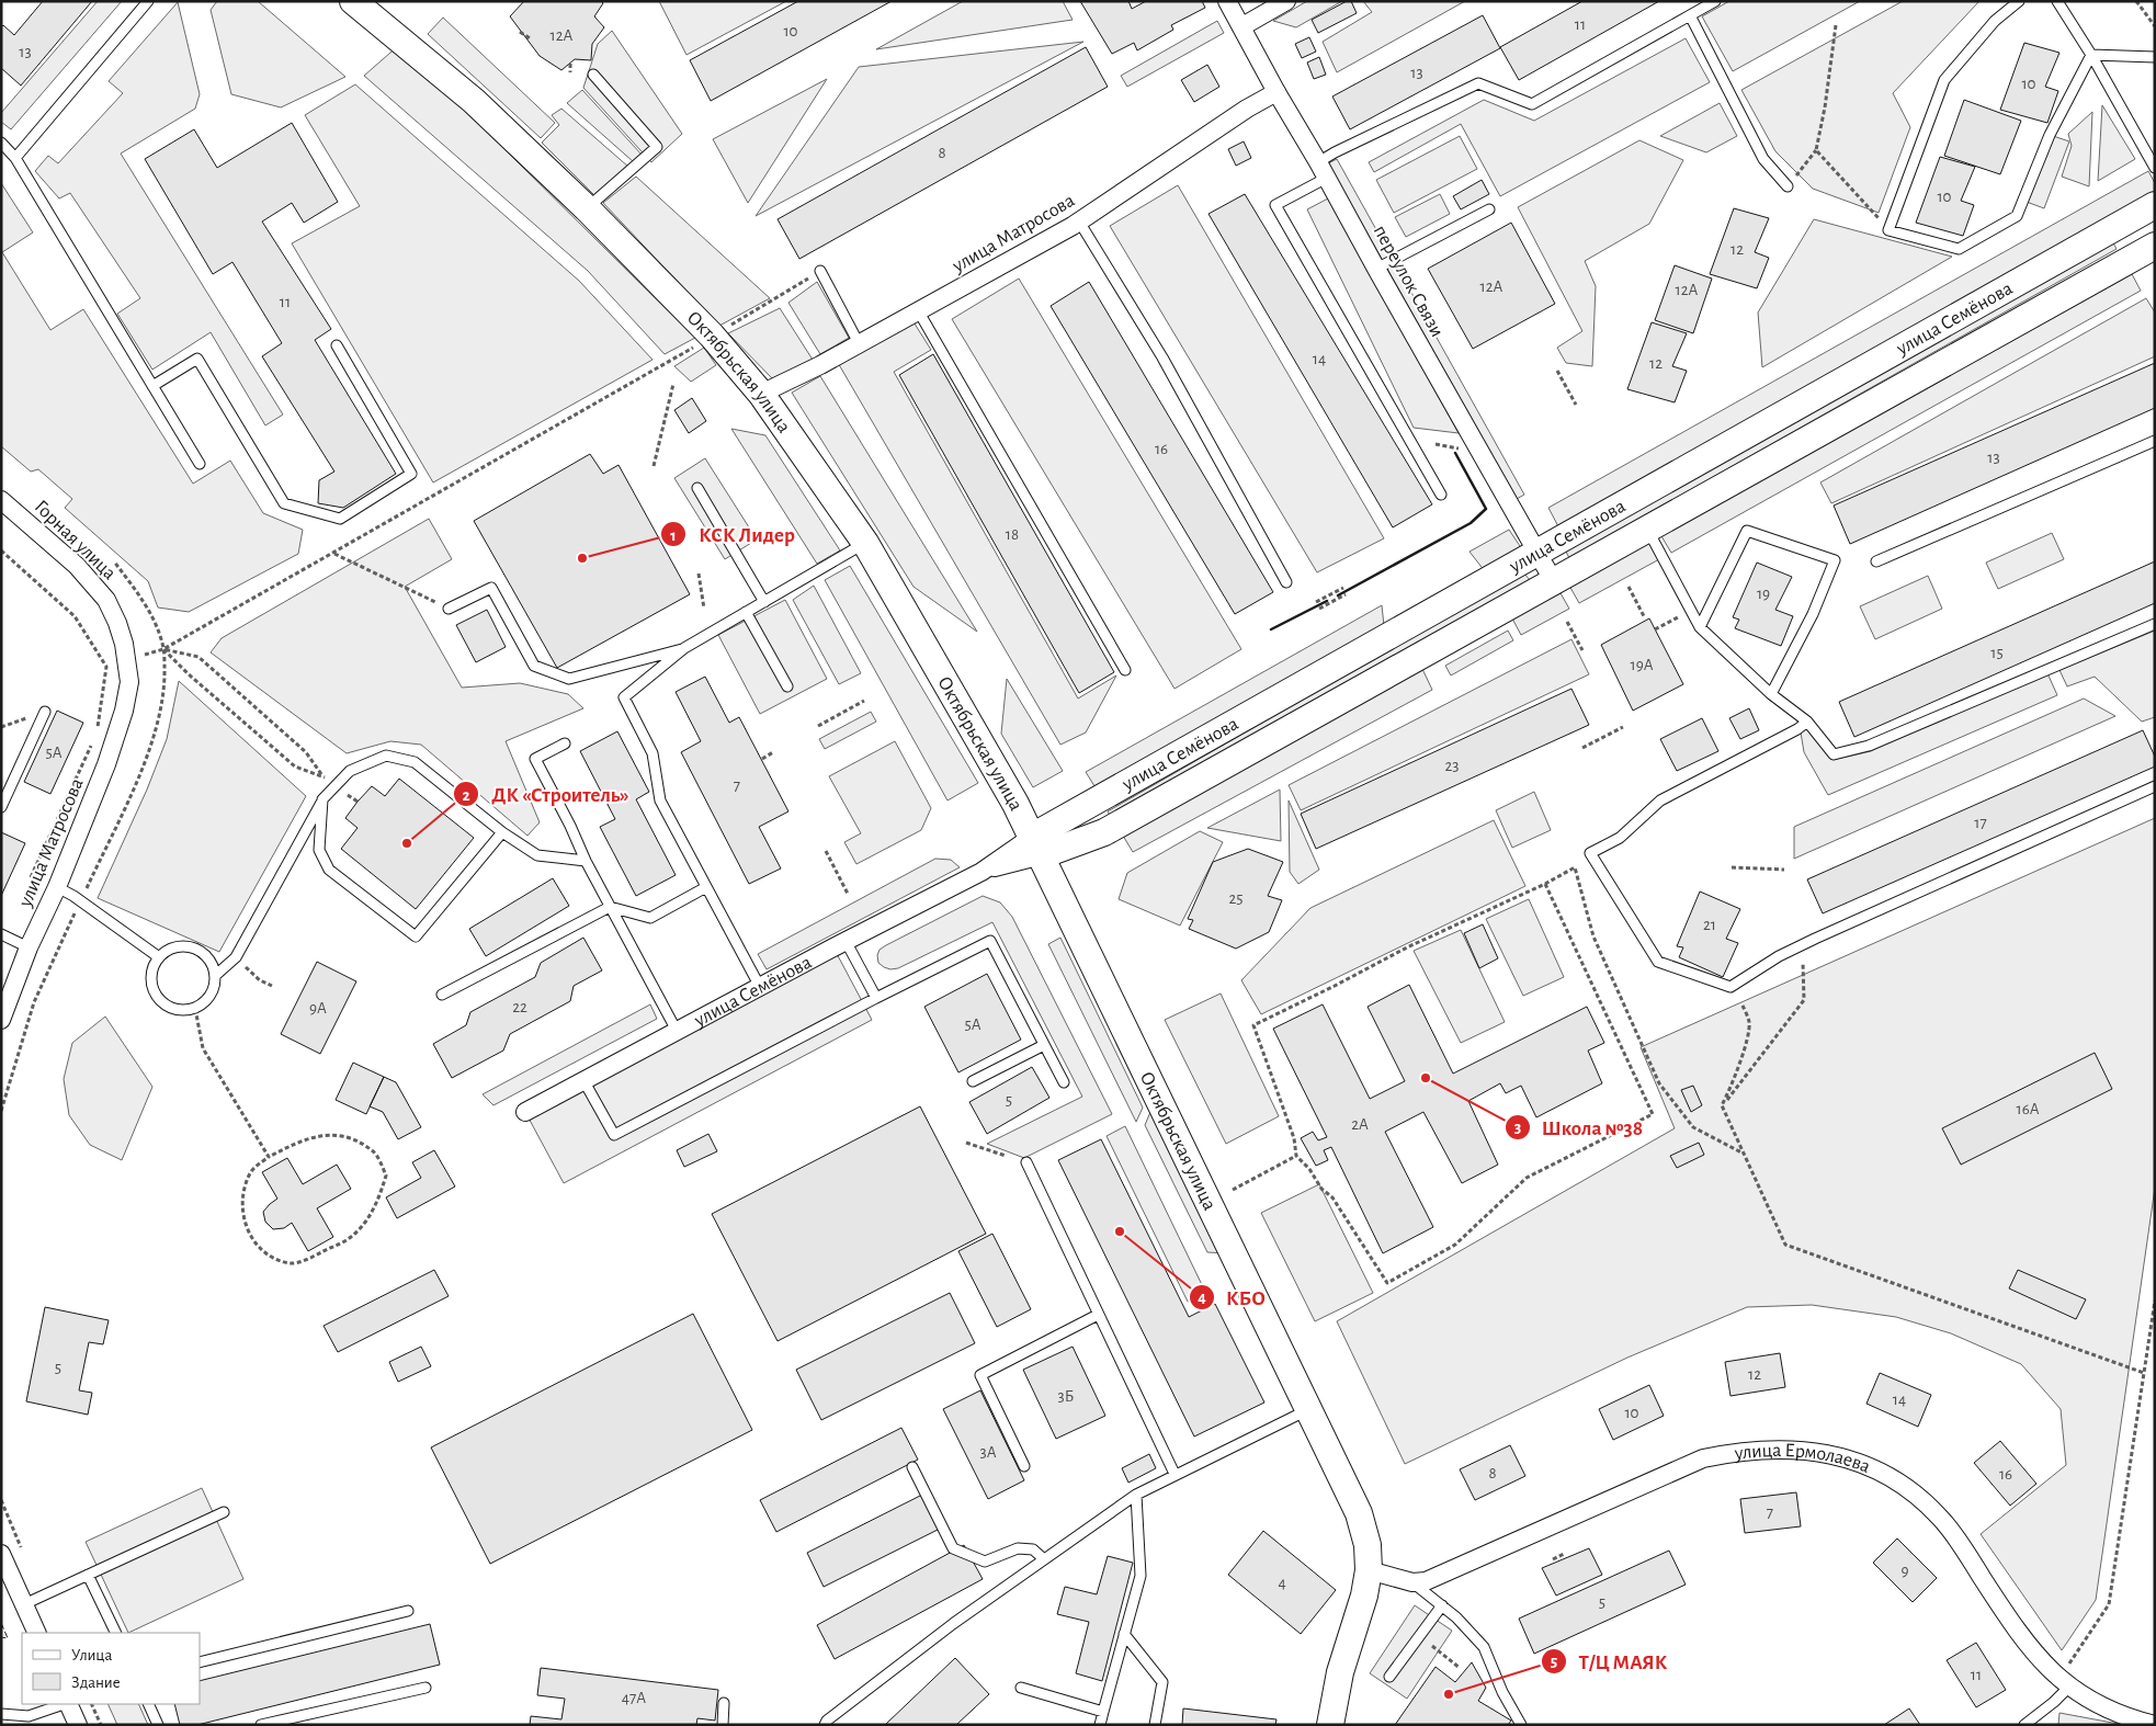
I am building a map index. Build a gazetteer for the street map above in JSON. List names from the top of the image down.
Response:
{
  "streets": {
    "street": [
      "улица Матросова",
      "переулок Связи",
      "улица Семёнова",
      "Октябрьская улица",
      "Горная улица",
      "улица Ермолаева"
    ]
  },
  "crossings": [
    ["улица Матросова", "переулок Связи"],
    ["улица Матросова", "Октябрьская улица"],
    ["улица Матросова", "Горная улица"],
    ["переулок Связи", "улица Семёнова"],
    ["улица Семёнова", "Октябрьская улица"],
    ["Октябрьская улица", "улица Ермолаева"]
  ],
  "places": [
    "КСК Лидер",
    "ДК «Строитель»",
    "Школа №38",
    "КБО",
    "Т/Ц МАЯК"
  ],
  "house_numbers": [
    "11",
    "10",
    "12А",
    "13",
    "13",
    "10",
    "8",
    "10",
    "12",
    "12А",
    "12А",
    "11",
    "14",
    "12",
    "16",
    "13",
    "18",
    "19",
    "15",
    "19А",
    "5А",
    "23",
    "7",
    "17",
    "25",
    "21",
    "22",
    "9А",
    "5А",
    "5",
    "16А",
    "2А",
    "5",
    "12",
    "3Б",
    "14",
    "10",
    "3А",
    "8",
    "16",
    "7",
    "9",
    "4",
    "5",
    "11",
    "47А"
  ],
  "legend": ["Улица", "Здание"]
}
